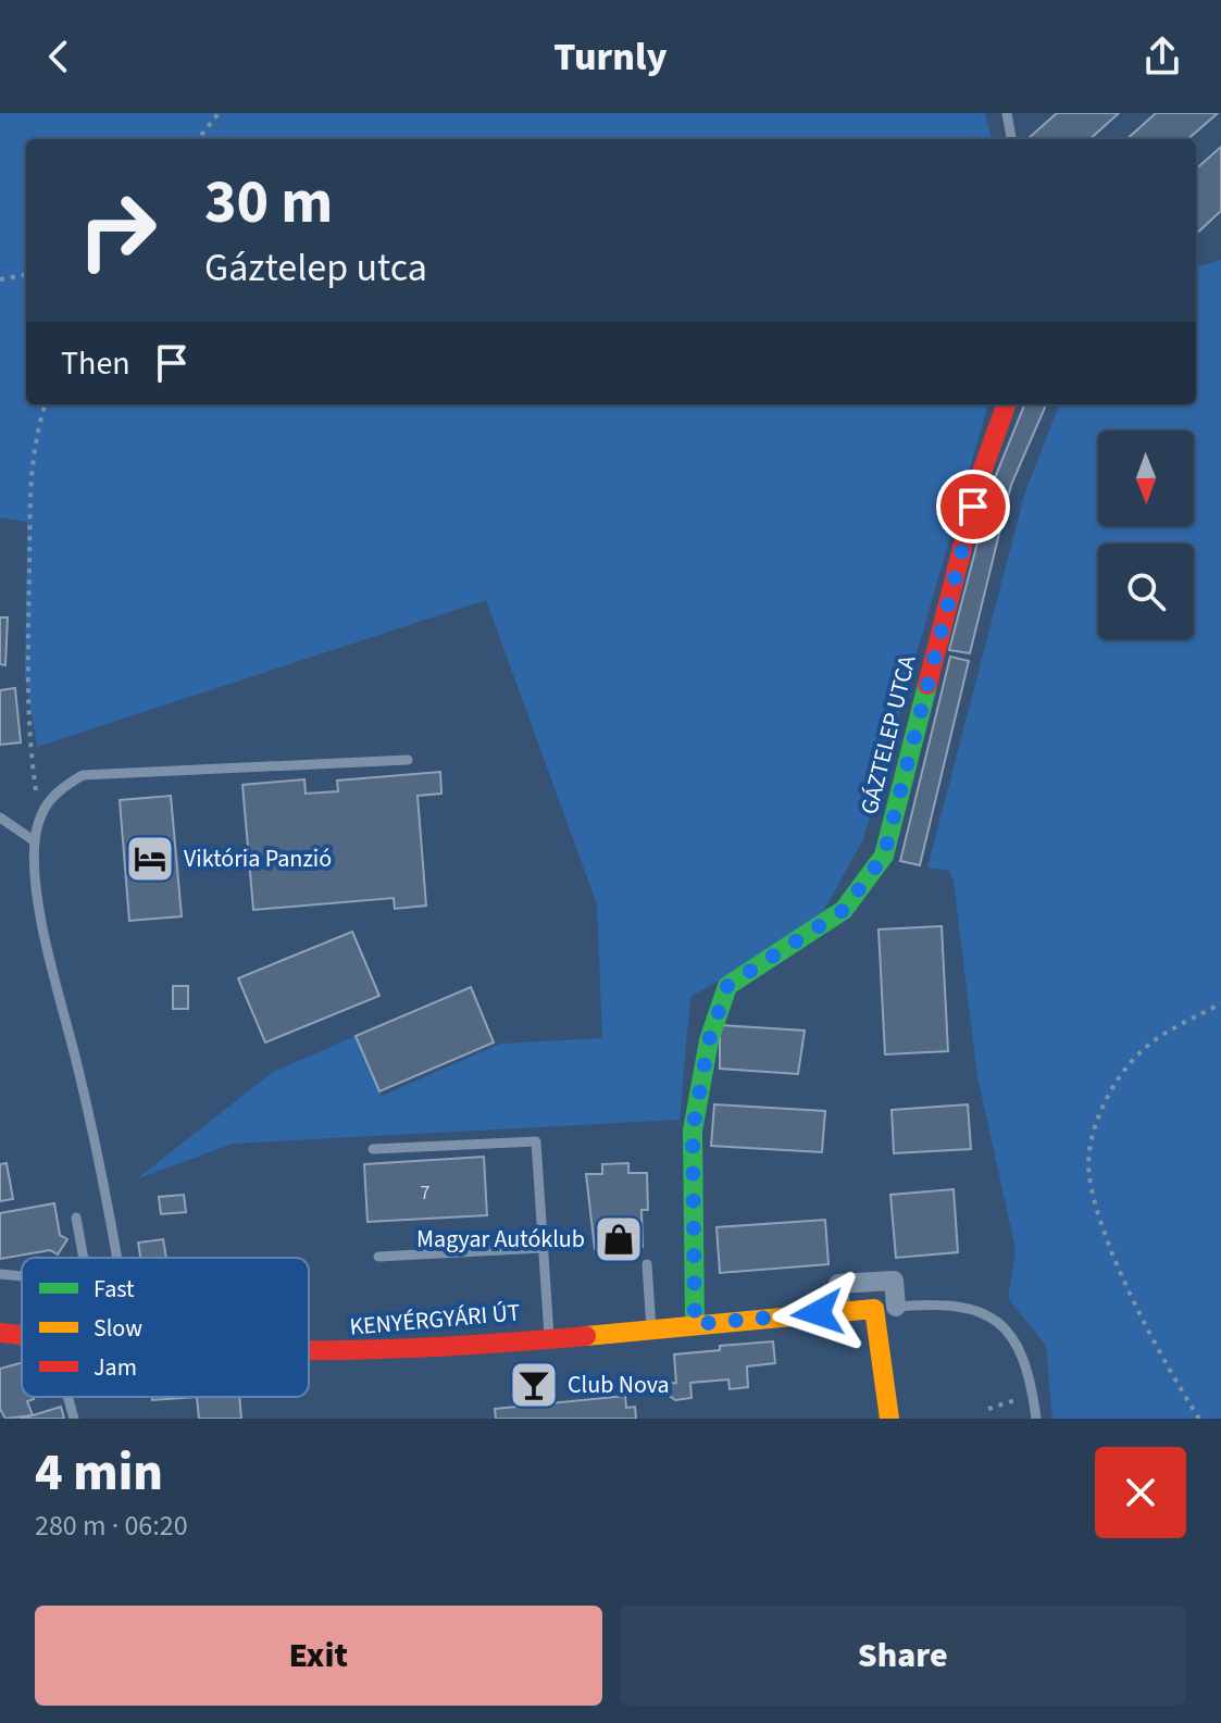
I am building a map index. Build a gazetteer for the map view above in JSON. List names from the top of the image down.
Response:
{
  "streets": {
    "street": ["GÁZTELEP UTCA", "KENYÉRGYÁRI ÚT"]
  },
  "crossings": [
    ["GÁZTELEP UTCA", "KENYÉRGYÁRI ÚT"]
  ],
  "places": {
    "hotel": ["Viktória Panzió"],
    "shop": ["Magyar Autóklub"],
    "bar": ["Club Nova"]
  },
  "house_numbers": ["7"],
  "legend": ["Fast", "Slow", "Jam"],
  "north": "bottom",
  "page": {
    "header": "Turnly",
    "turn": ["30 m", "Gáztelep utca"],
    "then": "Then",
    "heading": ["4 min", "280 m · 06:20"],
    "buttons": ["Exit", "Share"]
  }
}
